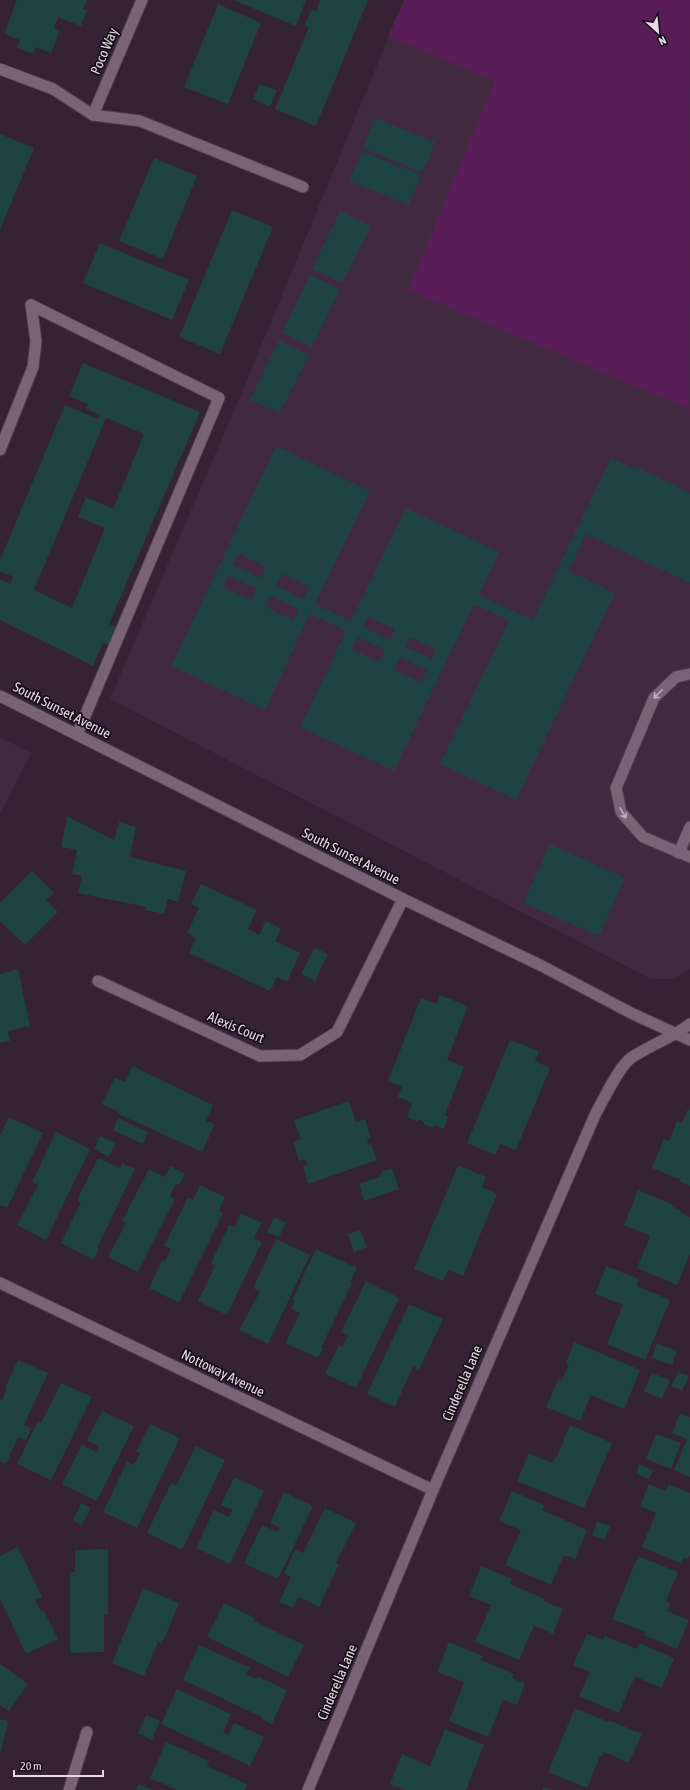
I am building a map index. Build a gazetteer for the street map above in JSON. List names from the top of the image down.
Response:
{
  "streets": {
    "street": [
      "Poco Way",
      "South Sunset Avenue",
      "Alexis Court",
      "Nottoway Avenue",
      "Cinderella Lane"
    ]
  },
  "crossings": [
    ["South Sunset Avenue", "Alexis Court"],
    ["South Sunset Avenue", "Cinderella Lane"],
    ["Nottoway Avenue", "Cinderella Lane"]
  ],
  "scale_bar": "20 m",
  "north": "bottom right"
}
